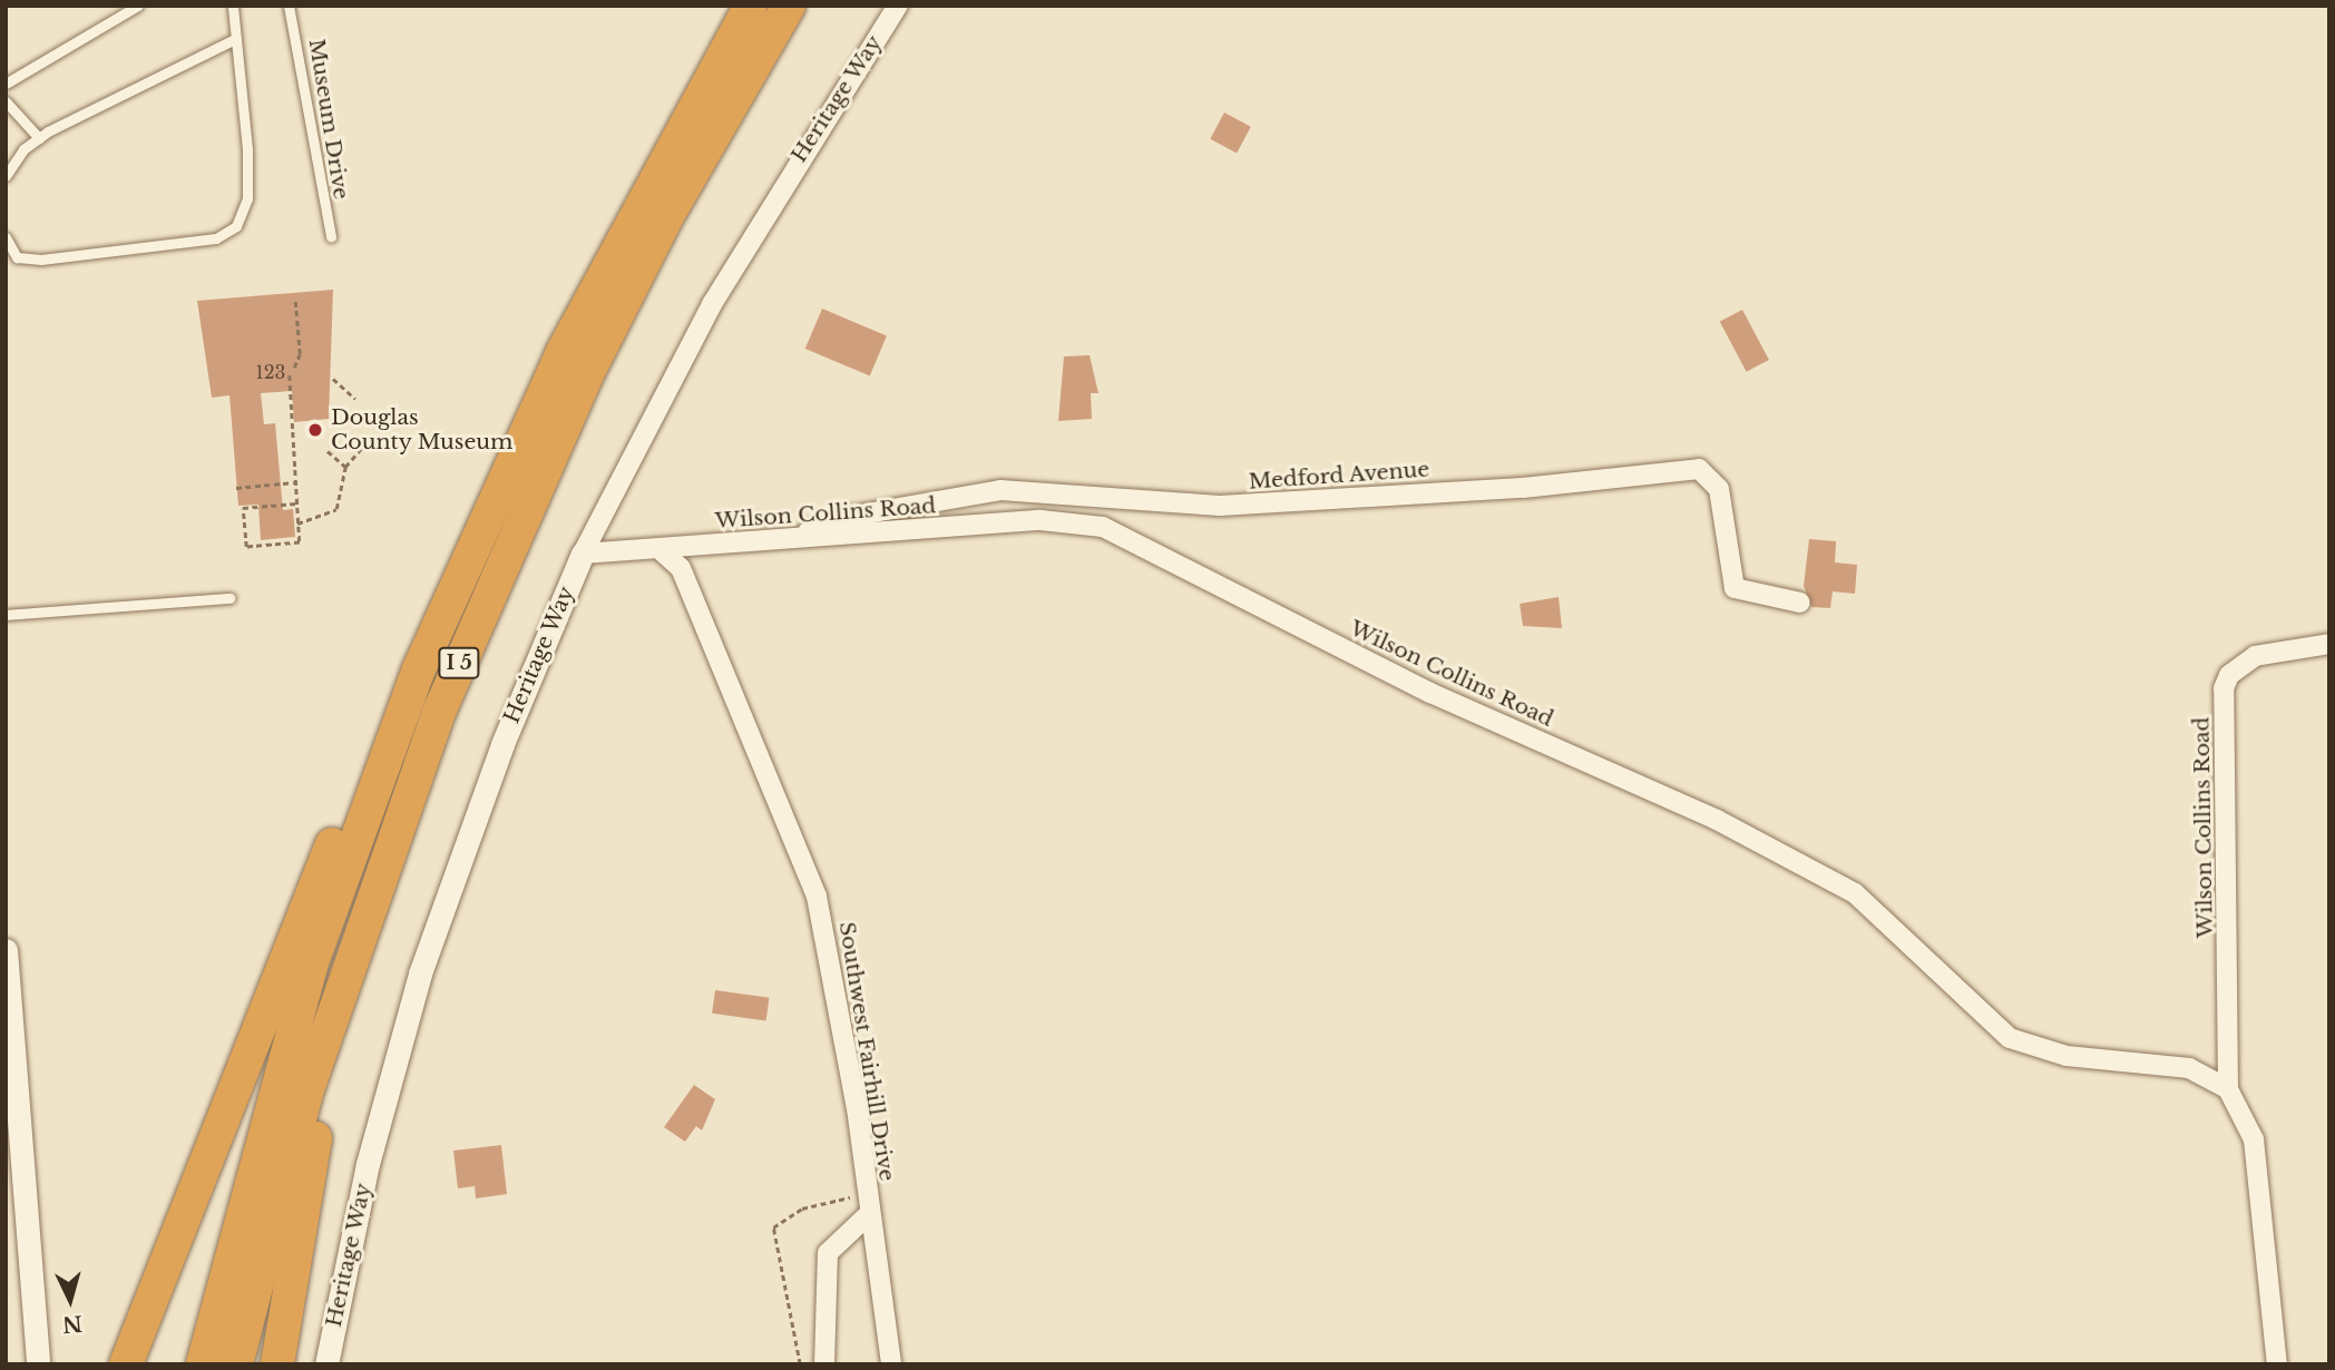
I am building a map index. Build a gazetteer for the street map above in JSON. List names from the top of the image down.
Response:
{
  "streets": {
    "highway": ["I 5"],
    "street": [
      "Heritage Way",
      "Medford Avenue",
      "Wilson Collins Road",
      "Southwest Fairhill Drive"
    ],
    "lane": ["Museum Drive"]
  },
  "crossings": [
    ["Heritage Way", "Wilson Collins Road"],
    ["Medford Avenue", "Wilson Collins Road"],
    ["Wilson Collins Road", "Southwest Fairhill Drive"]
  ],
  "places": ["Douglas County Museum"],
  "house_numbers": ["123"],
  "north": "bottom"
}
